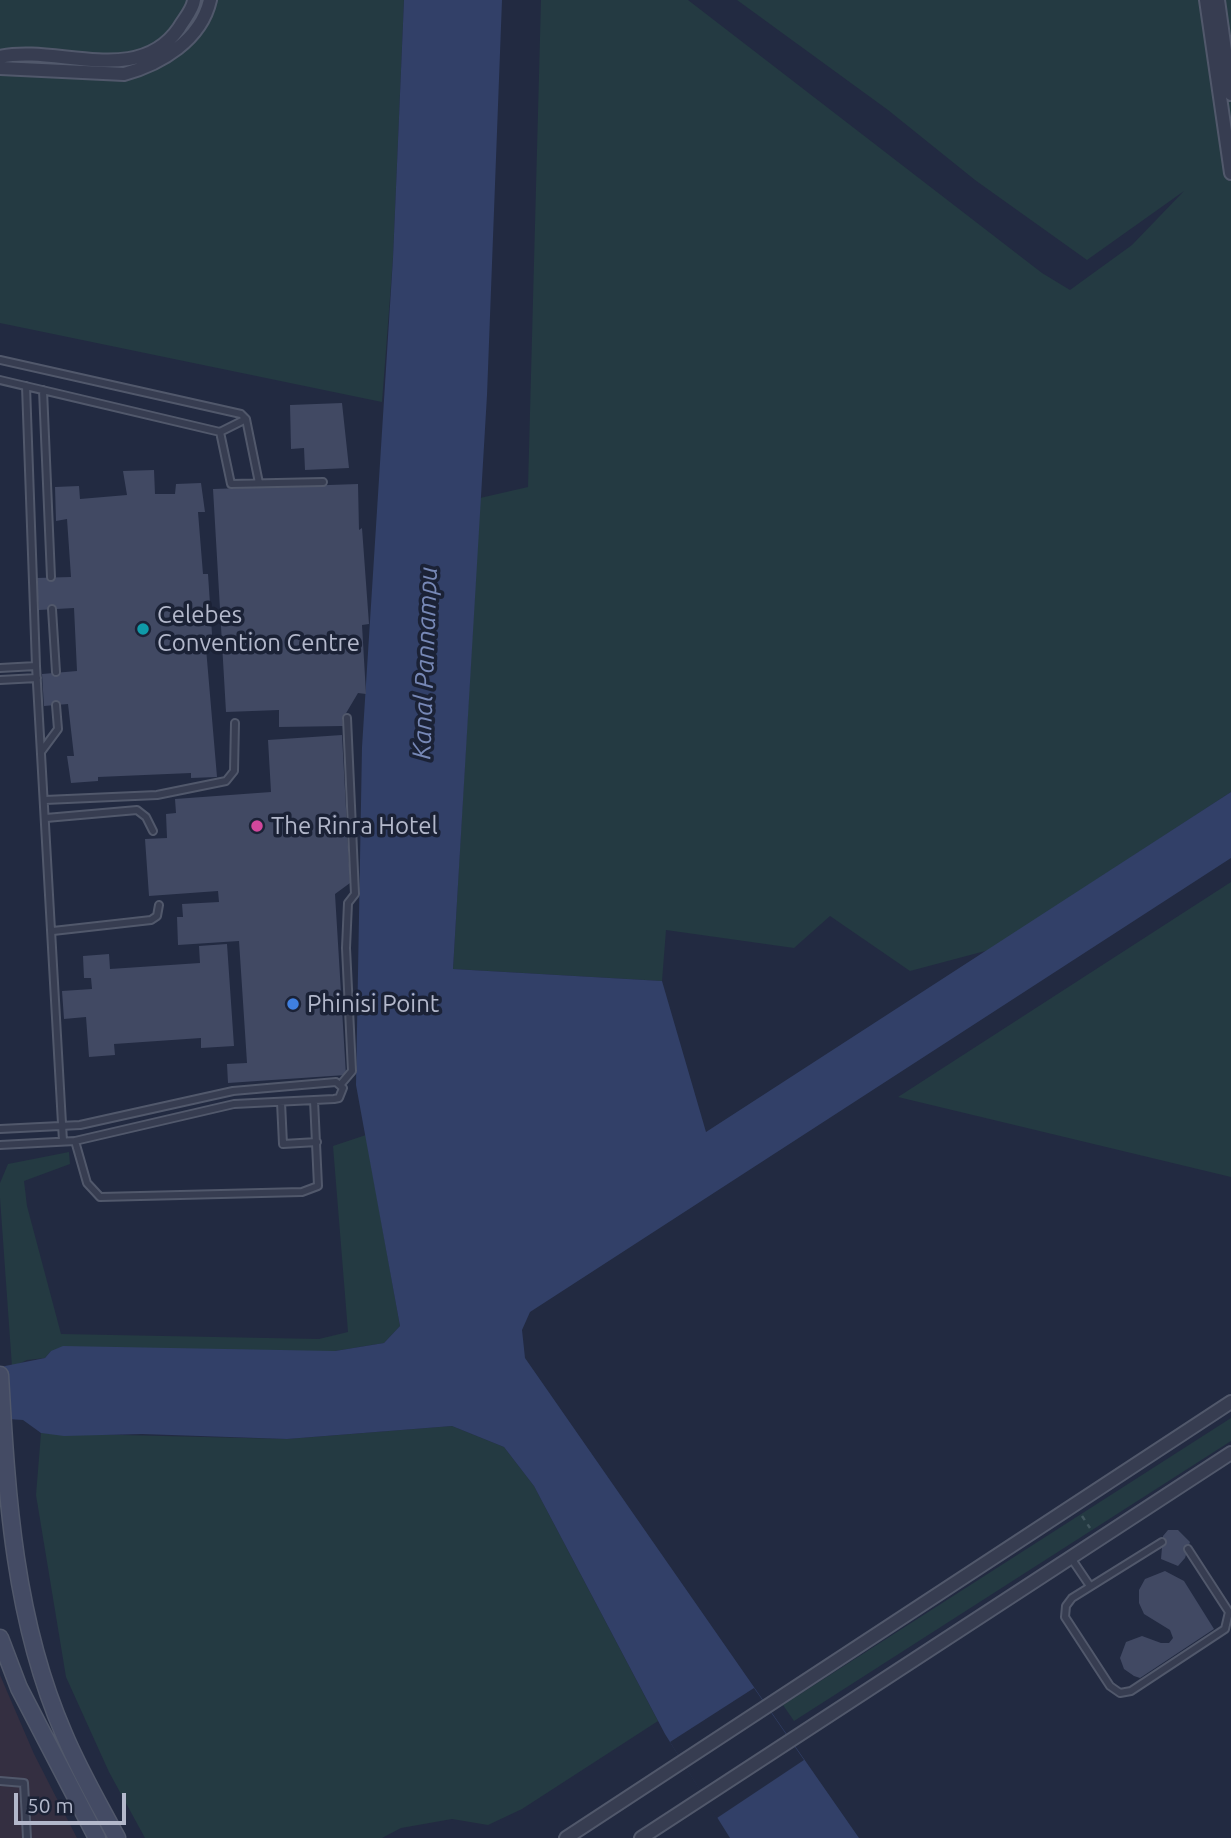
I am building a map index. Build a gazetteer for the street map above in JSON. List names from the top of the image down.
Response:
{
  "water": ["Kanal Pannampu"],
  "places": ["Celebes Convention Centre", "The Rinra Hotel", "Phinisi Point"],
  "scale_bar": "50 m"
}
